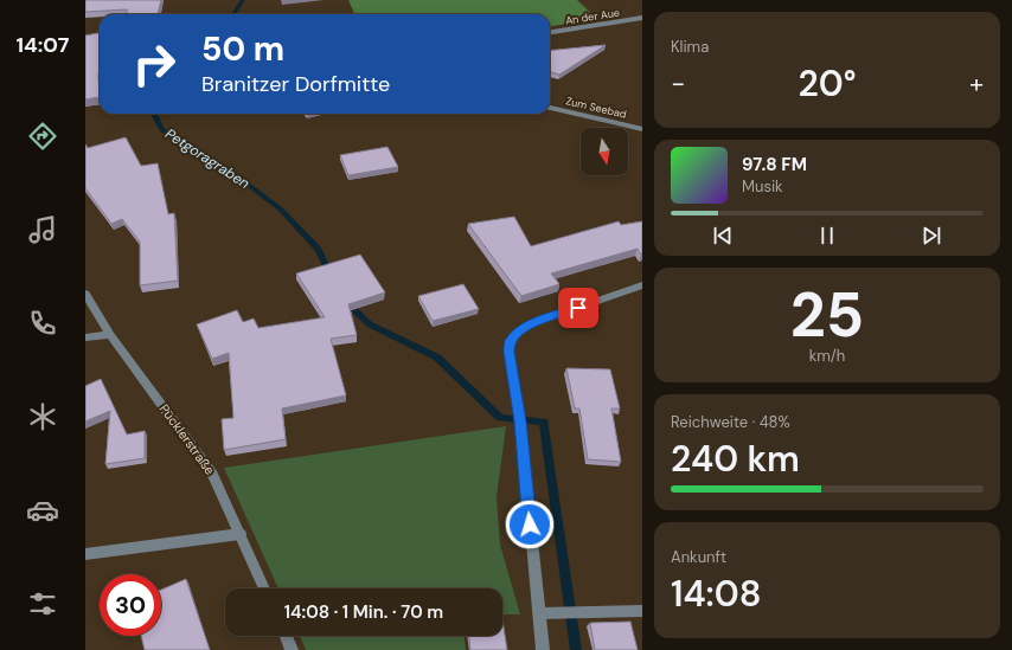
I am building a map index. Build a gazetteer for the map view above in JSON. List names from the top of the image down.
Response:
{
  "streets": {
    "street": ["An der Aue", "Zum Seebad", "Pücklerstraße"]
  },
  "water": ["Petgoragraben"],
  "north": "bottom",
  "page": {
    "tabs": "14:07",
    "tile": [
      "Klima",
      ["25", "km/h"],
      ["Reichweite · 48%", "240 km"],
      ["Ankunft", "14:08"]
    ],
    "turn": ["50 m", "Branitzer Dorfmitte"],
    "heat": ["−", "20°", "+"],
    "song": ["97.8 FM", "Musik"],
    "limit": "30",
    "trip": "14:08 · 1 Min. · 70 m"
  }
}
